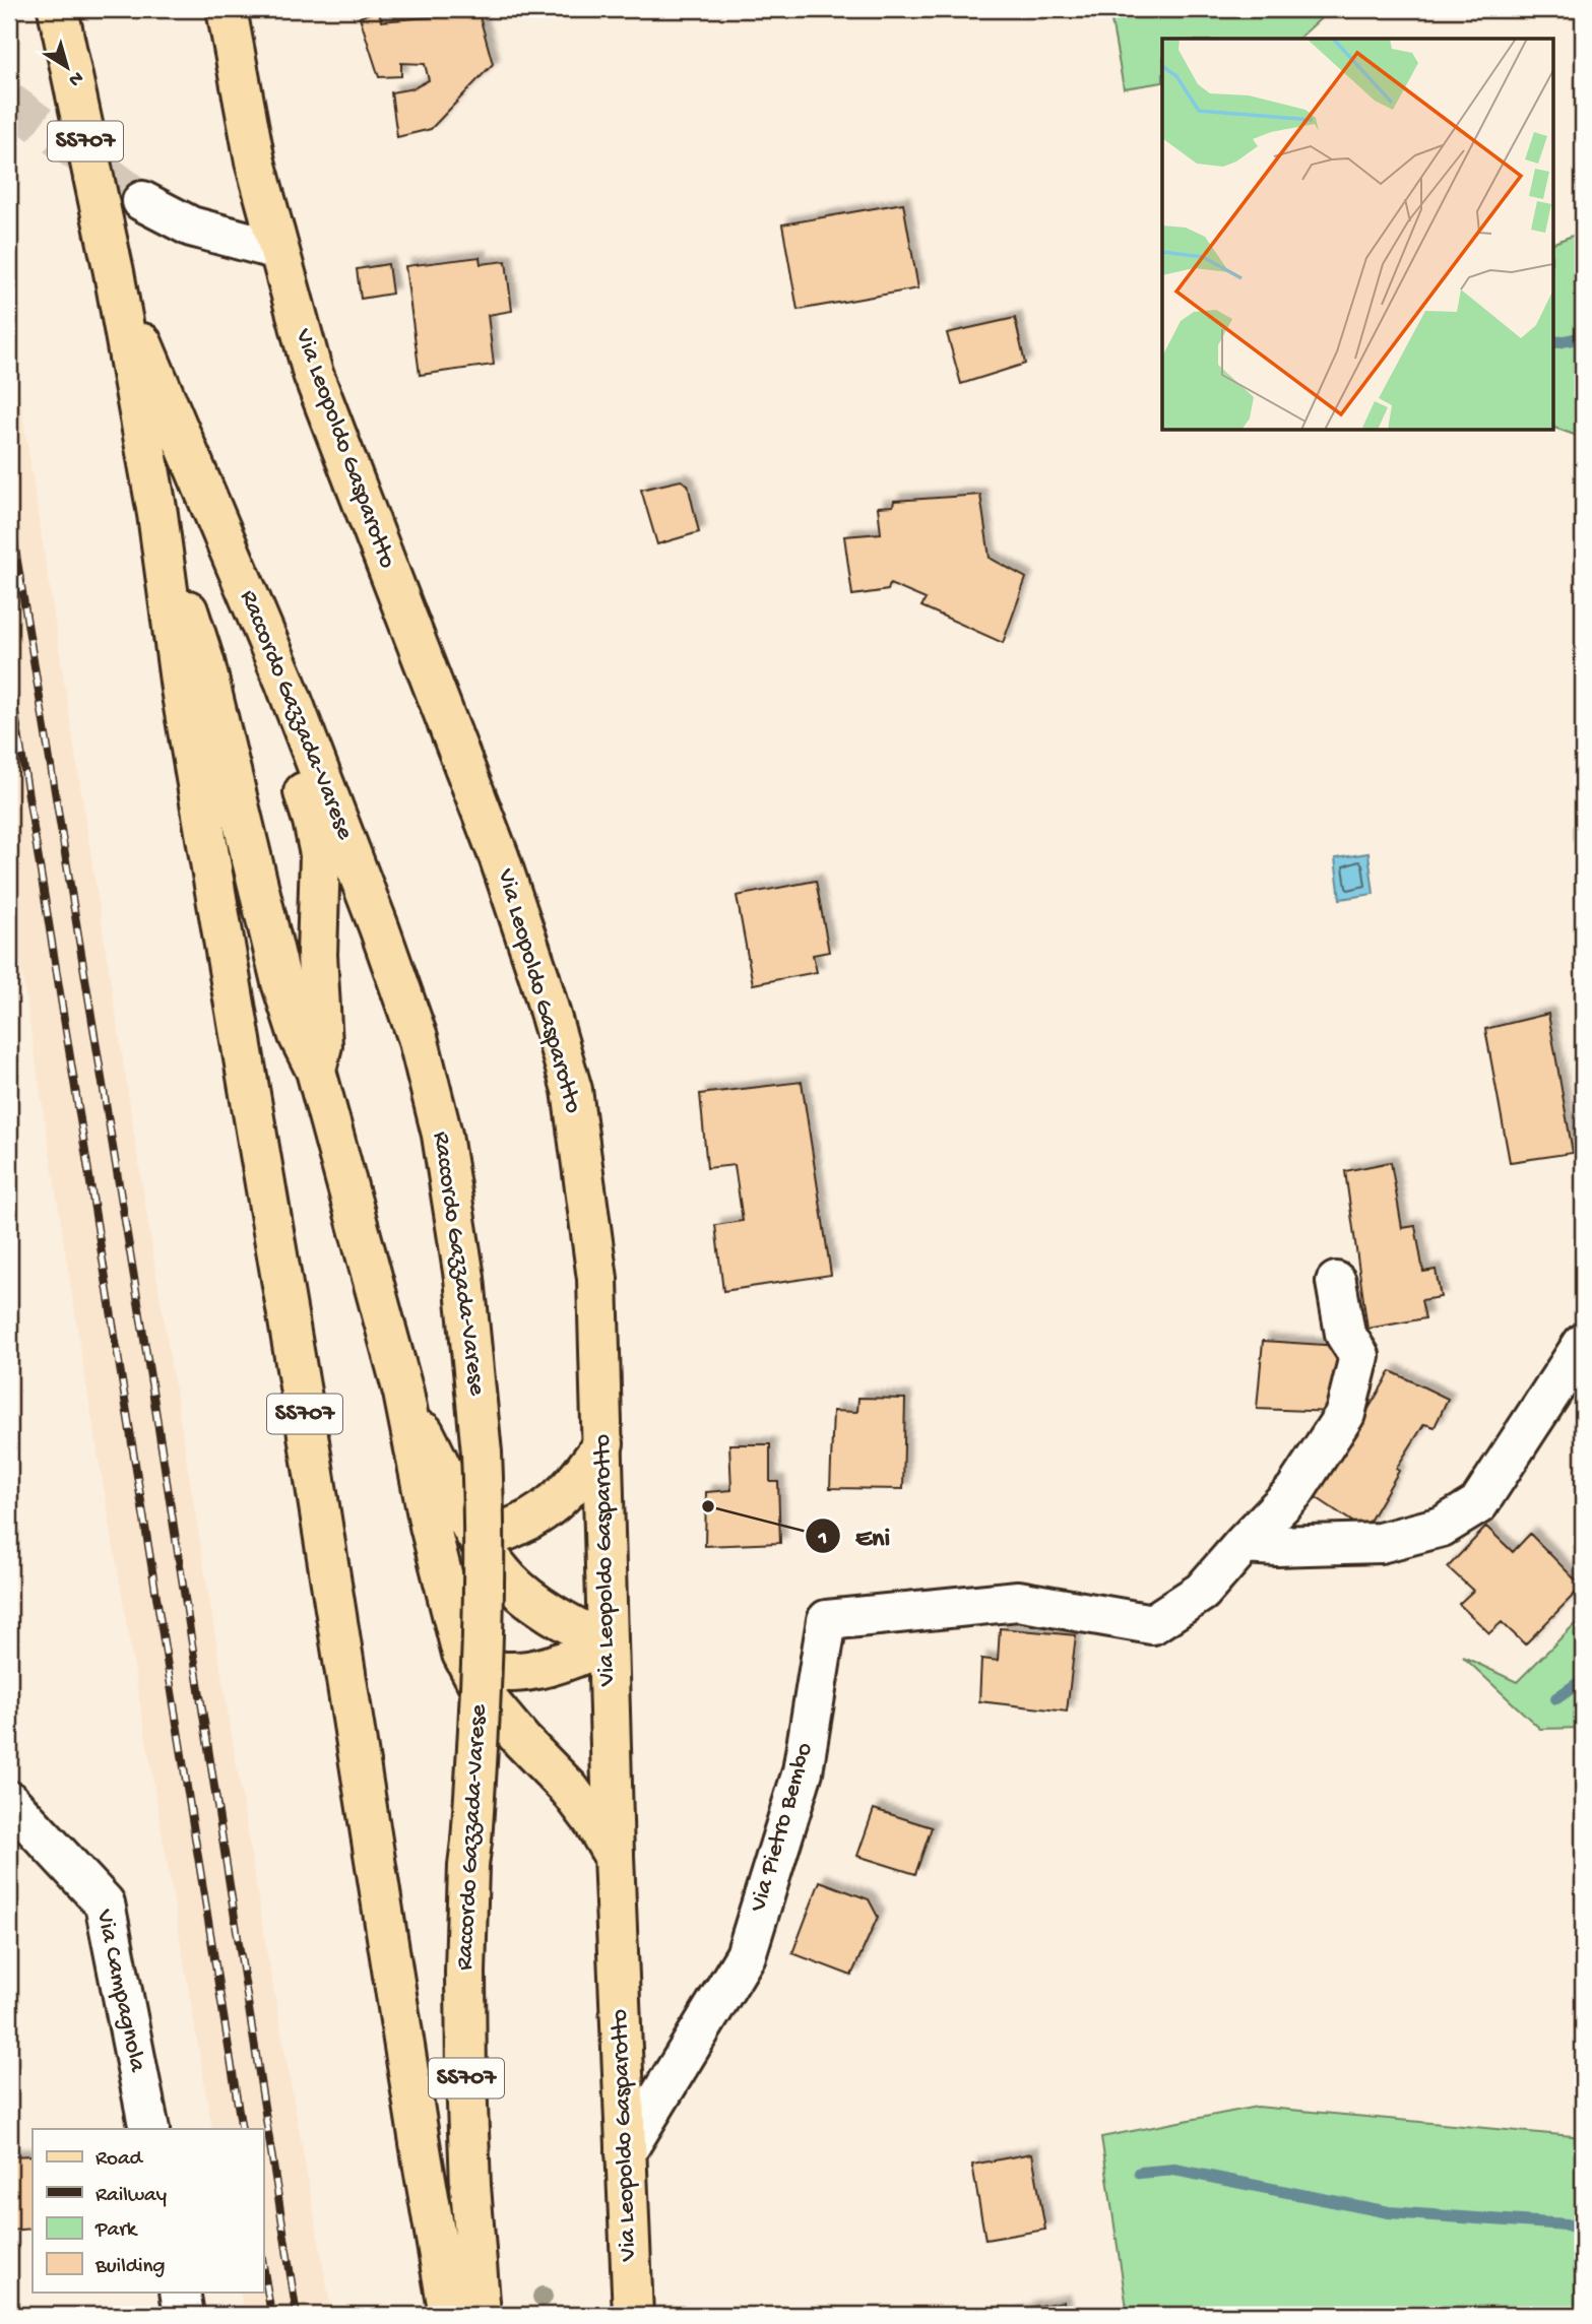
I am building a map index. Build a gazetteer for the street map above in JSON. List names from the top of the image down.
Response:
{
  "streets": {
    "main road": ["SS707", "Via Leopoldo Gasparotto", "Raccordo Gazzada-Varese"],
    "street": ["Via Pietro Bembo", "Via Campagnola"]
  },
  "crossings": [
    ["Via Leopoldo Gasparotto", "Via Pietro Bembo"]
  ],
  "places": ["Eni"],
  "legend": [
    "Road",
    "Railway",
    "Park",
    "Building"
  ],
  "north": "bottom right"
}
